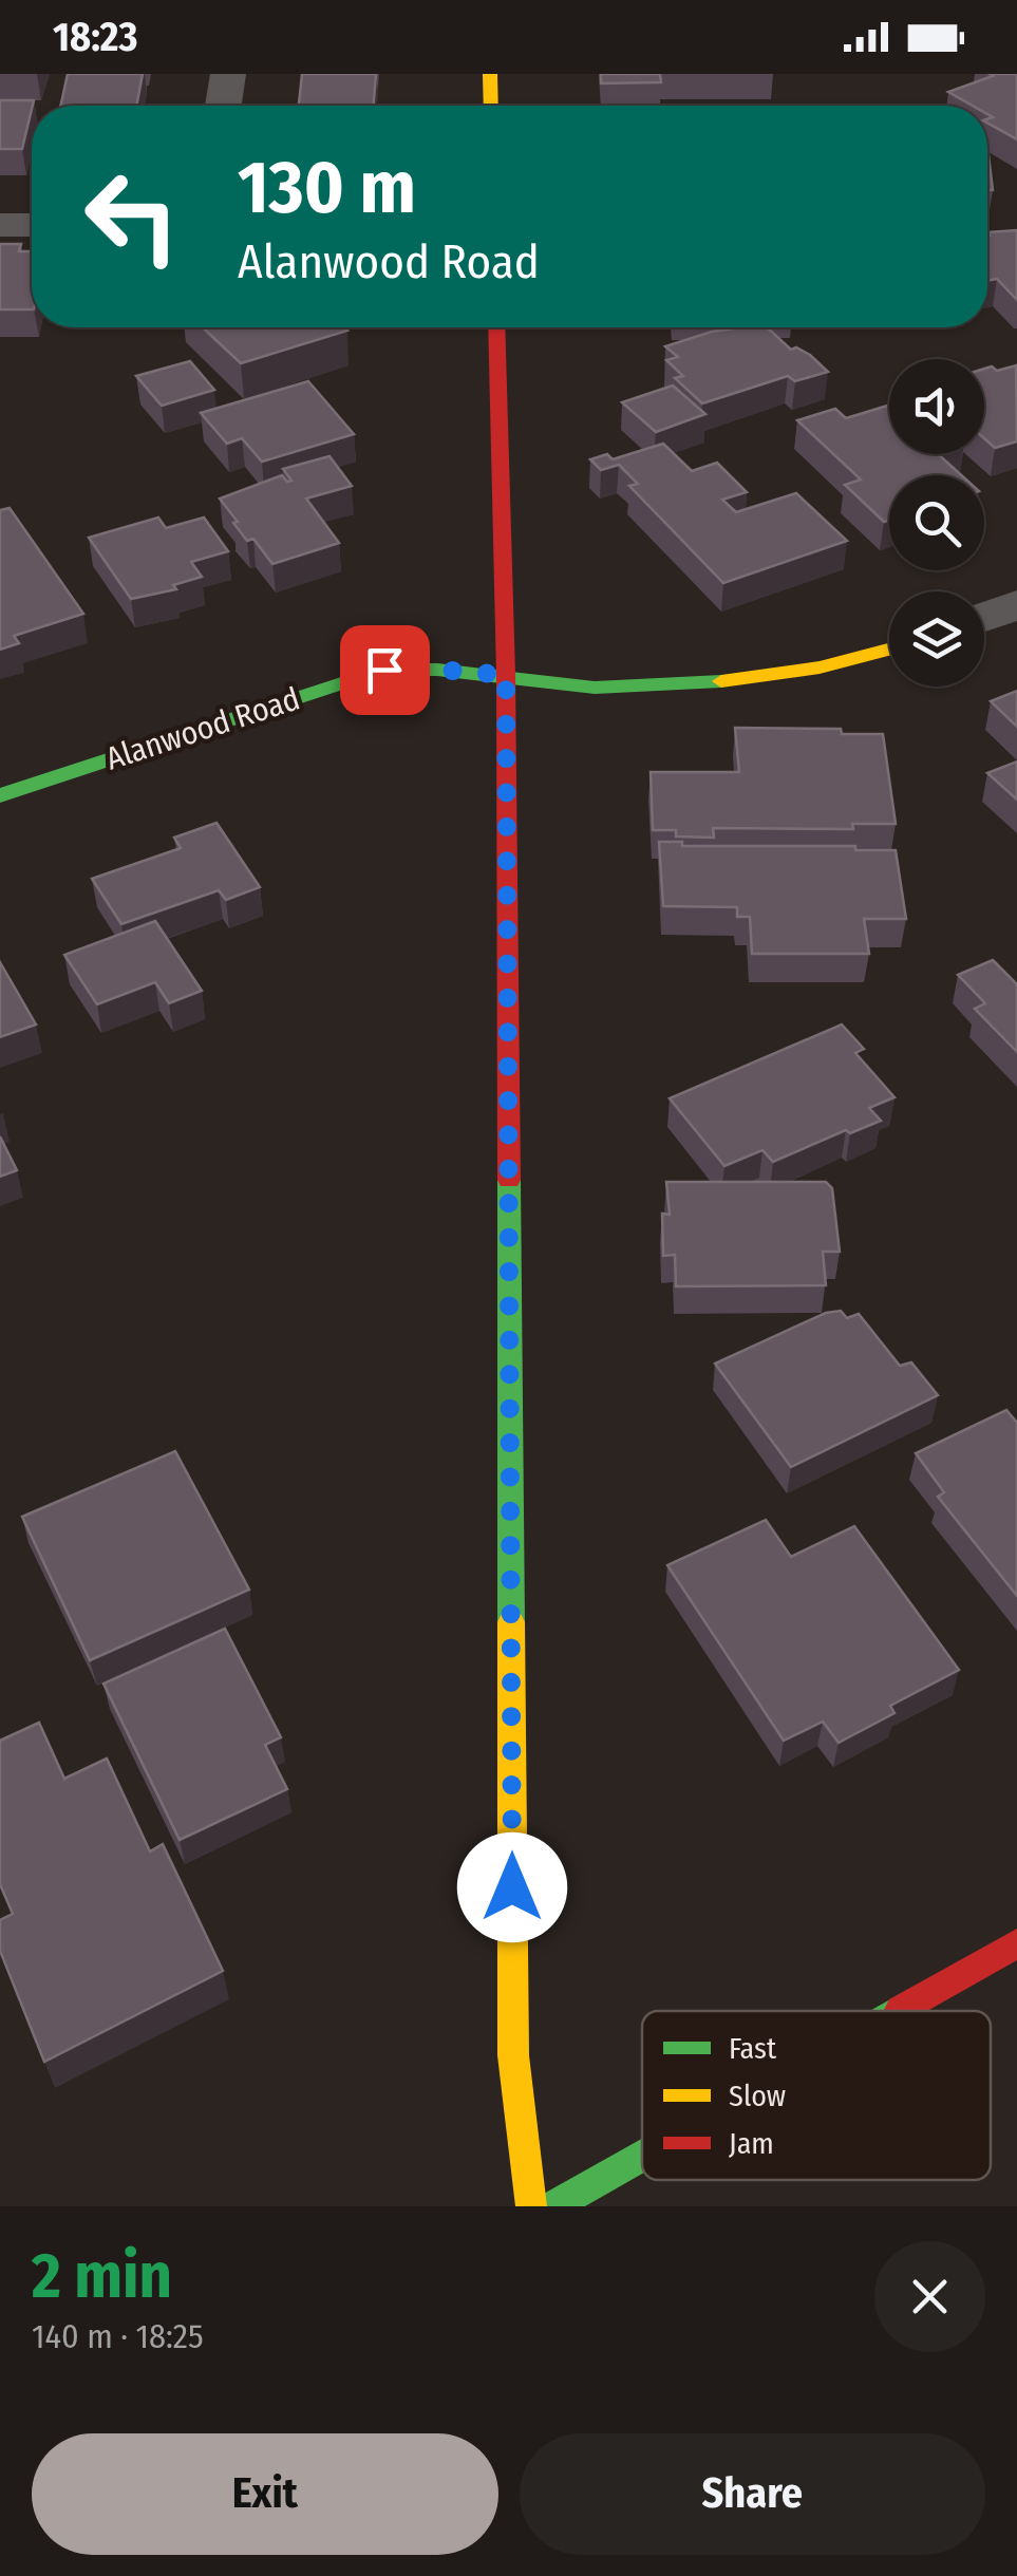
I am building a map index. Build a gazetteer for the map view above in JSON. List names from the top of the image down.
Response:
{
  "streets": {
    "street": ["Alanwood Road"]
  },
  "legend": ["Fast", "Slow", "Jam"],
  "page": {
    "status": "18:23",
    "turn": ["130 m", "Alanwood Road"],
    "heading": ["2 min", "140 m · 18:25"],
    "buttons": ["Exit", "Share"]
  }
}
